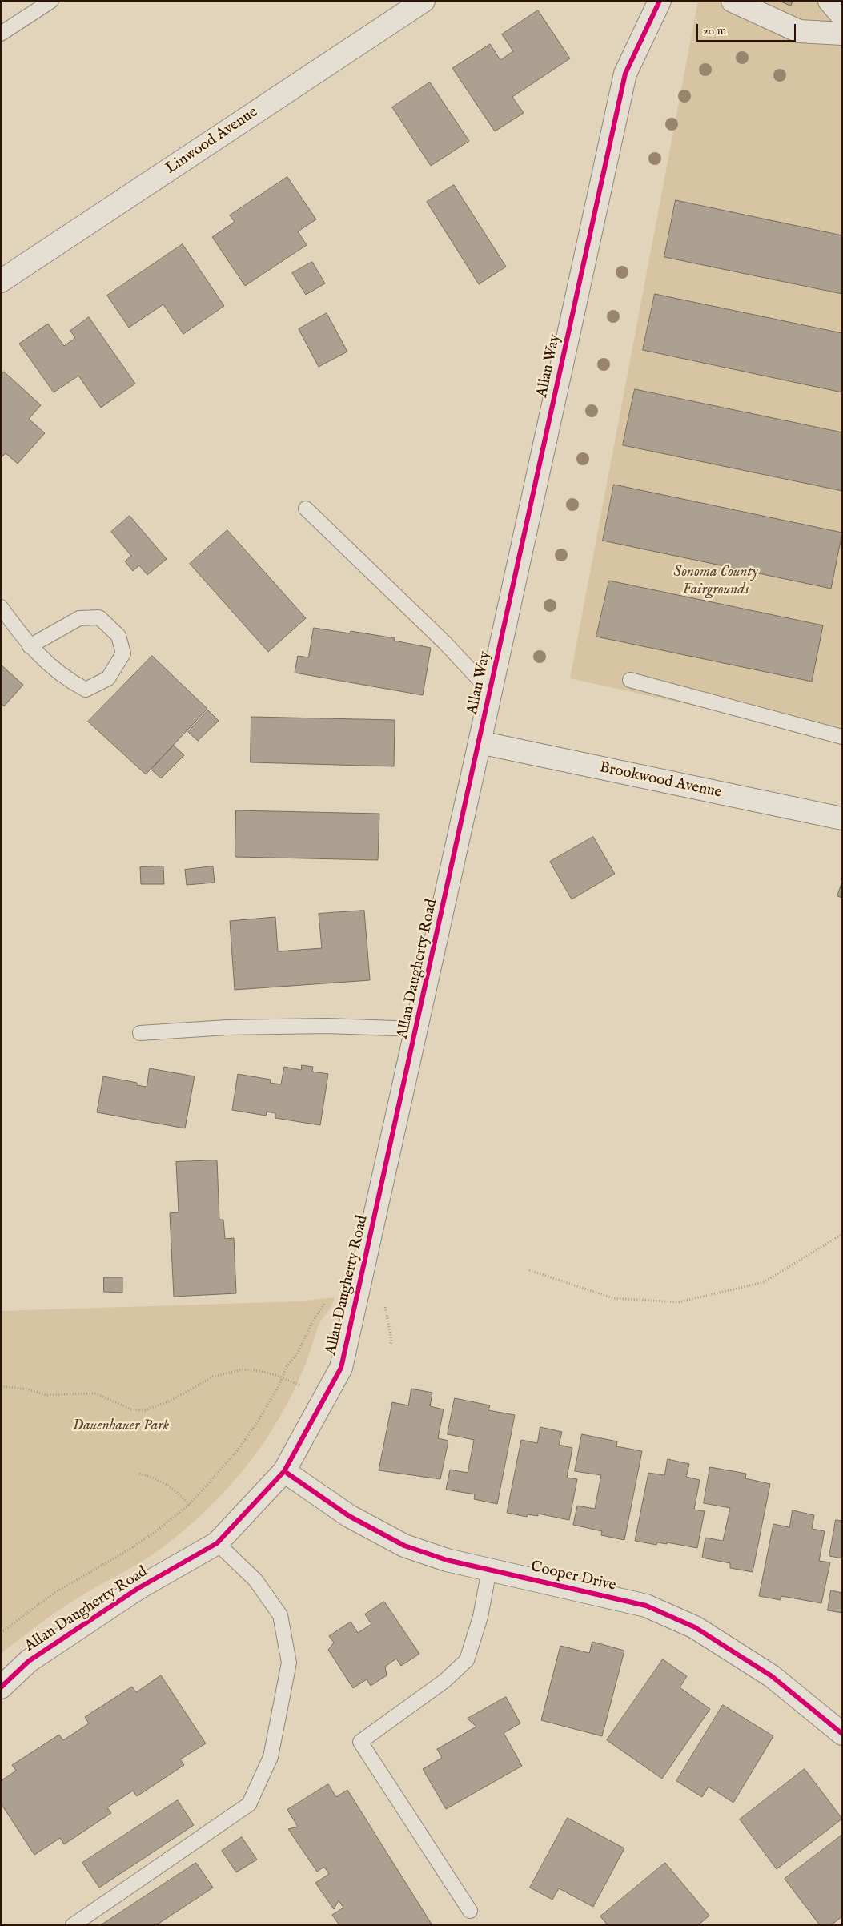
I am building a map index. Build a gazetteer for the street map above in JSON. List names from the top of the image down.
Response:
{
  "streets": {
    "street": [
      "Linwood Avenue",
      "Allan Way",
      "Brookwood Avenue",
      "Allan Daugherty Road",
      "Cooper Drive"
    ]
  },
  "crossings": [
    ["Allan Way", "Brookwood Avenue"],
    ["Allan Way", "Allan Daugherty Road"],
    ["Brookwood Avenue", "Allan Daugherty Road"],
    ["Allan Daugherty Road", "Cooper Drive"]
  ],
  "parks": ["Sonoma County Fairgrounds", "Dauenhauer Park"],
  "scale_bar": "20 m"
}
